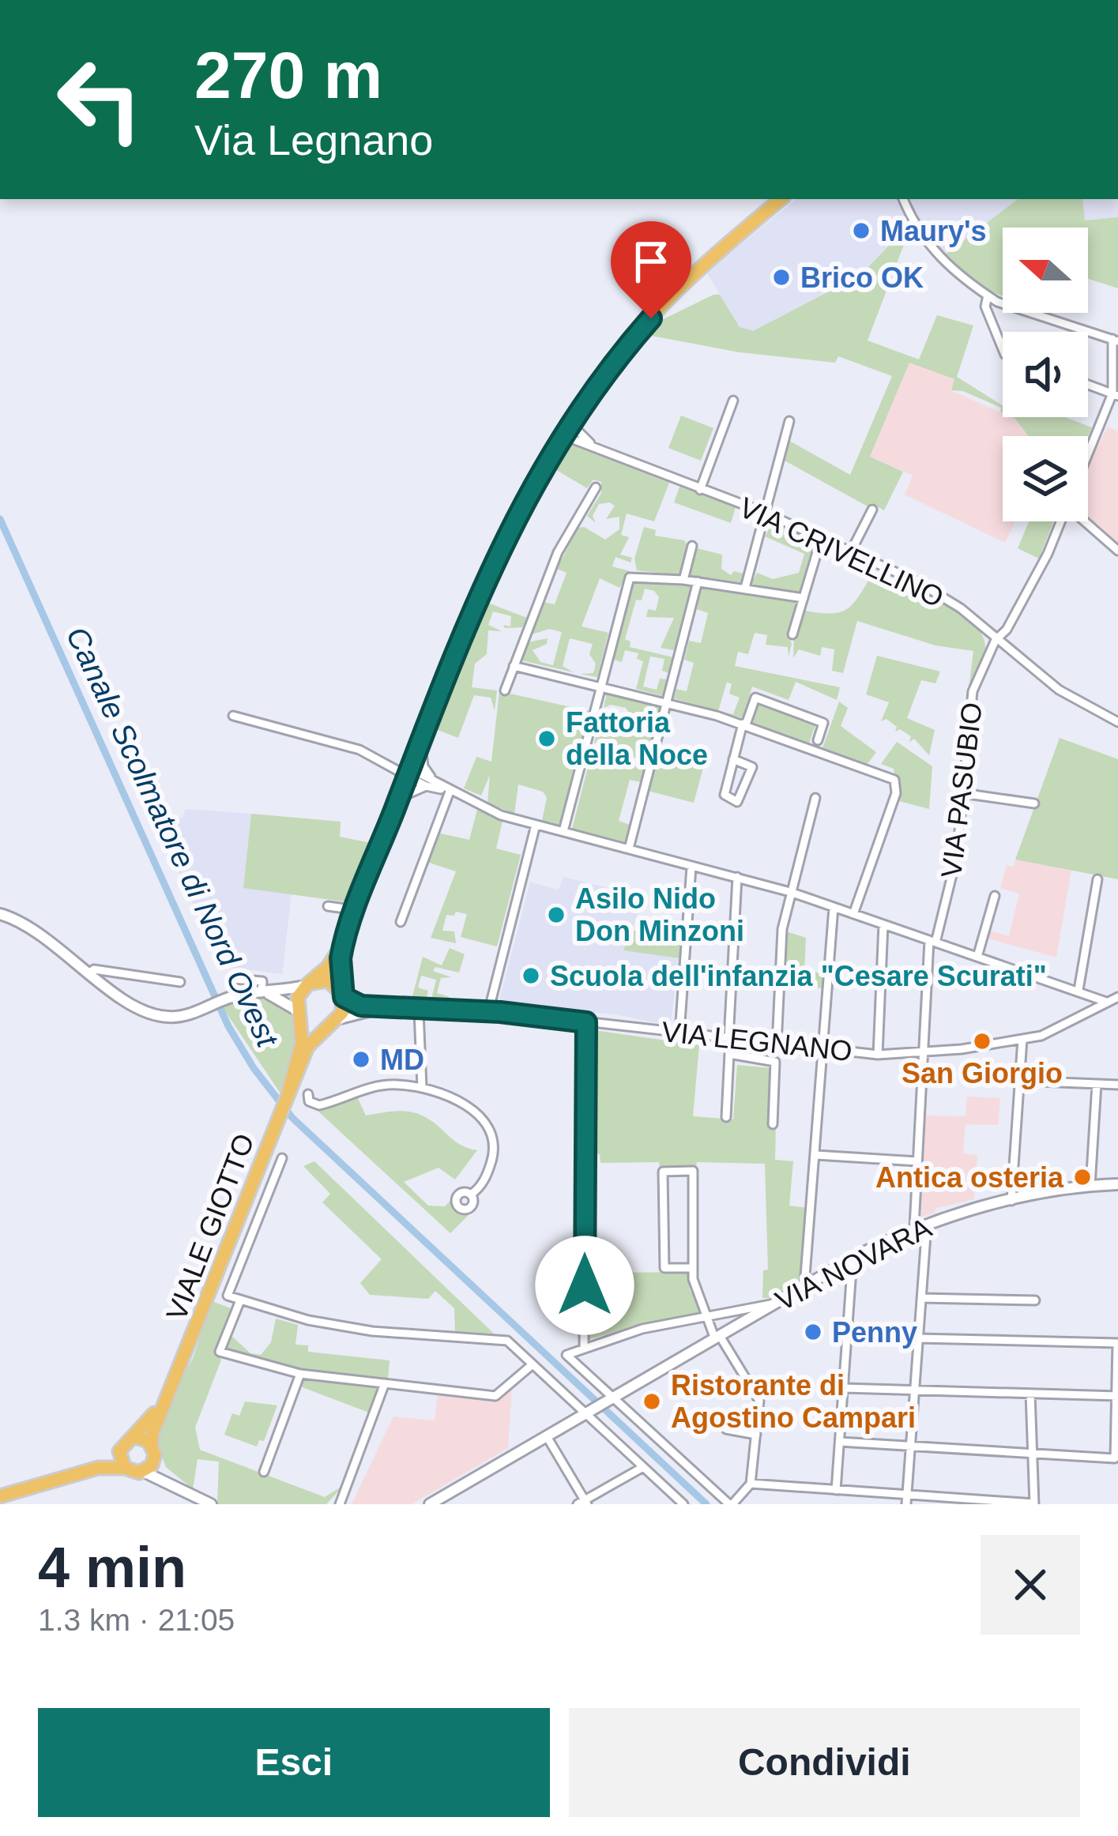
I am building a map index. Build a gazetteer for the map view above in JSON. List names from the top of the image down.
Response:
{
  "streets": {
    "main road": ["VIALE GIOTTO"],
    "street": [
      "VIA CRIVELLINO",
      "VIA PASUBIO",
      "VIA LEGNANO",
      "VIA NOVARA"
    ]
  },
  "crossings": [
    ["VIA CRIVELLINO", "VIA PASUBIO"],
    ["VIA CRIVELLINO", "VIALE GIOTTO"],
    ["VIA PASUBIO", "VIA LEGNANO"],
    ["VIA PASUBIO", "VIA NOVARA"],
    ["VIA LEGNANO", "VIALE GIOTTO"]
  ],
  "water": ["Canale Scolmatore di Nord Ovest"],
  "places": [
    "Maury's",
    "Brico OK",
    "Fattoria della Noce",
    "Asilo Nido Don Minzoni",
    "Scuola dell'infanzia \"Cesare Scurati\"",
    "San Giorgio",
    "MD",
    "Antica osteria",
    "Penny",
    "Ristorante di Agostino Campari"
  ],
  "north": "left",
  "page": {
    "turn": ["270 m", "Via Legnano"],
    "heading": ["4 min", "1.3 km · 21:05"],
    "buttons": ["Esci", "Condividi"]
  }
}
